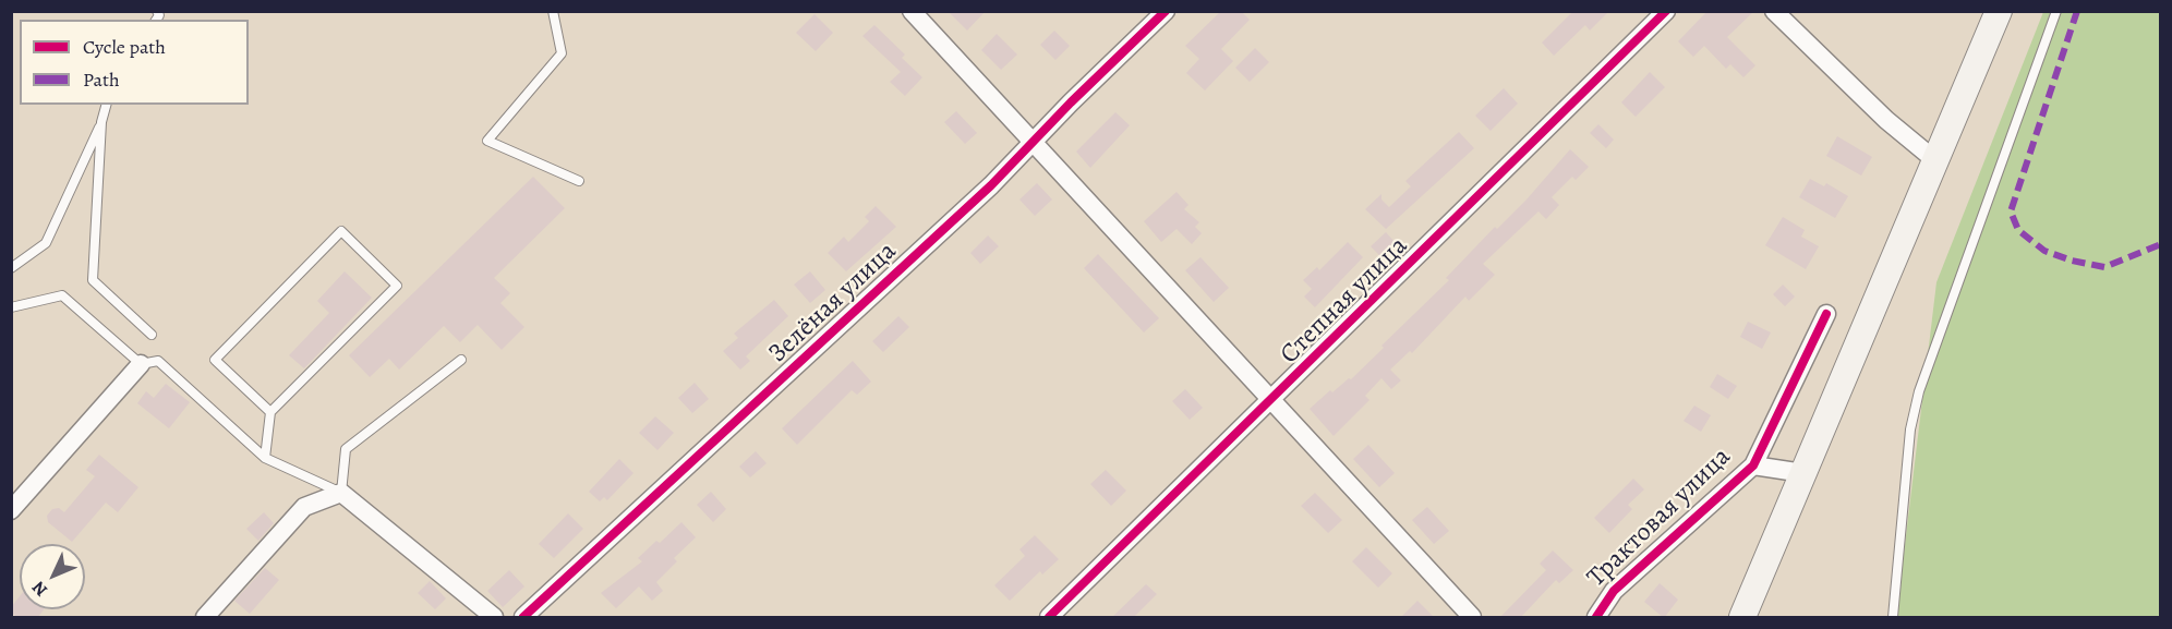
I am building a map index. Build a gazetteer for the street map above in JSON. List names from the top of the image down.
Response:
{
  "streets": {
    "street": ["Степная улица", "Зелёная улица", "Трактовая улица"]
  },
  "legend": ["Cycle path", "Path"],
  "north": "bottom left"
}
